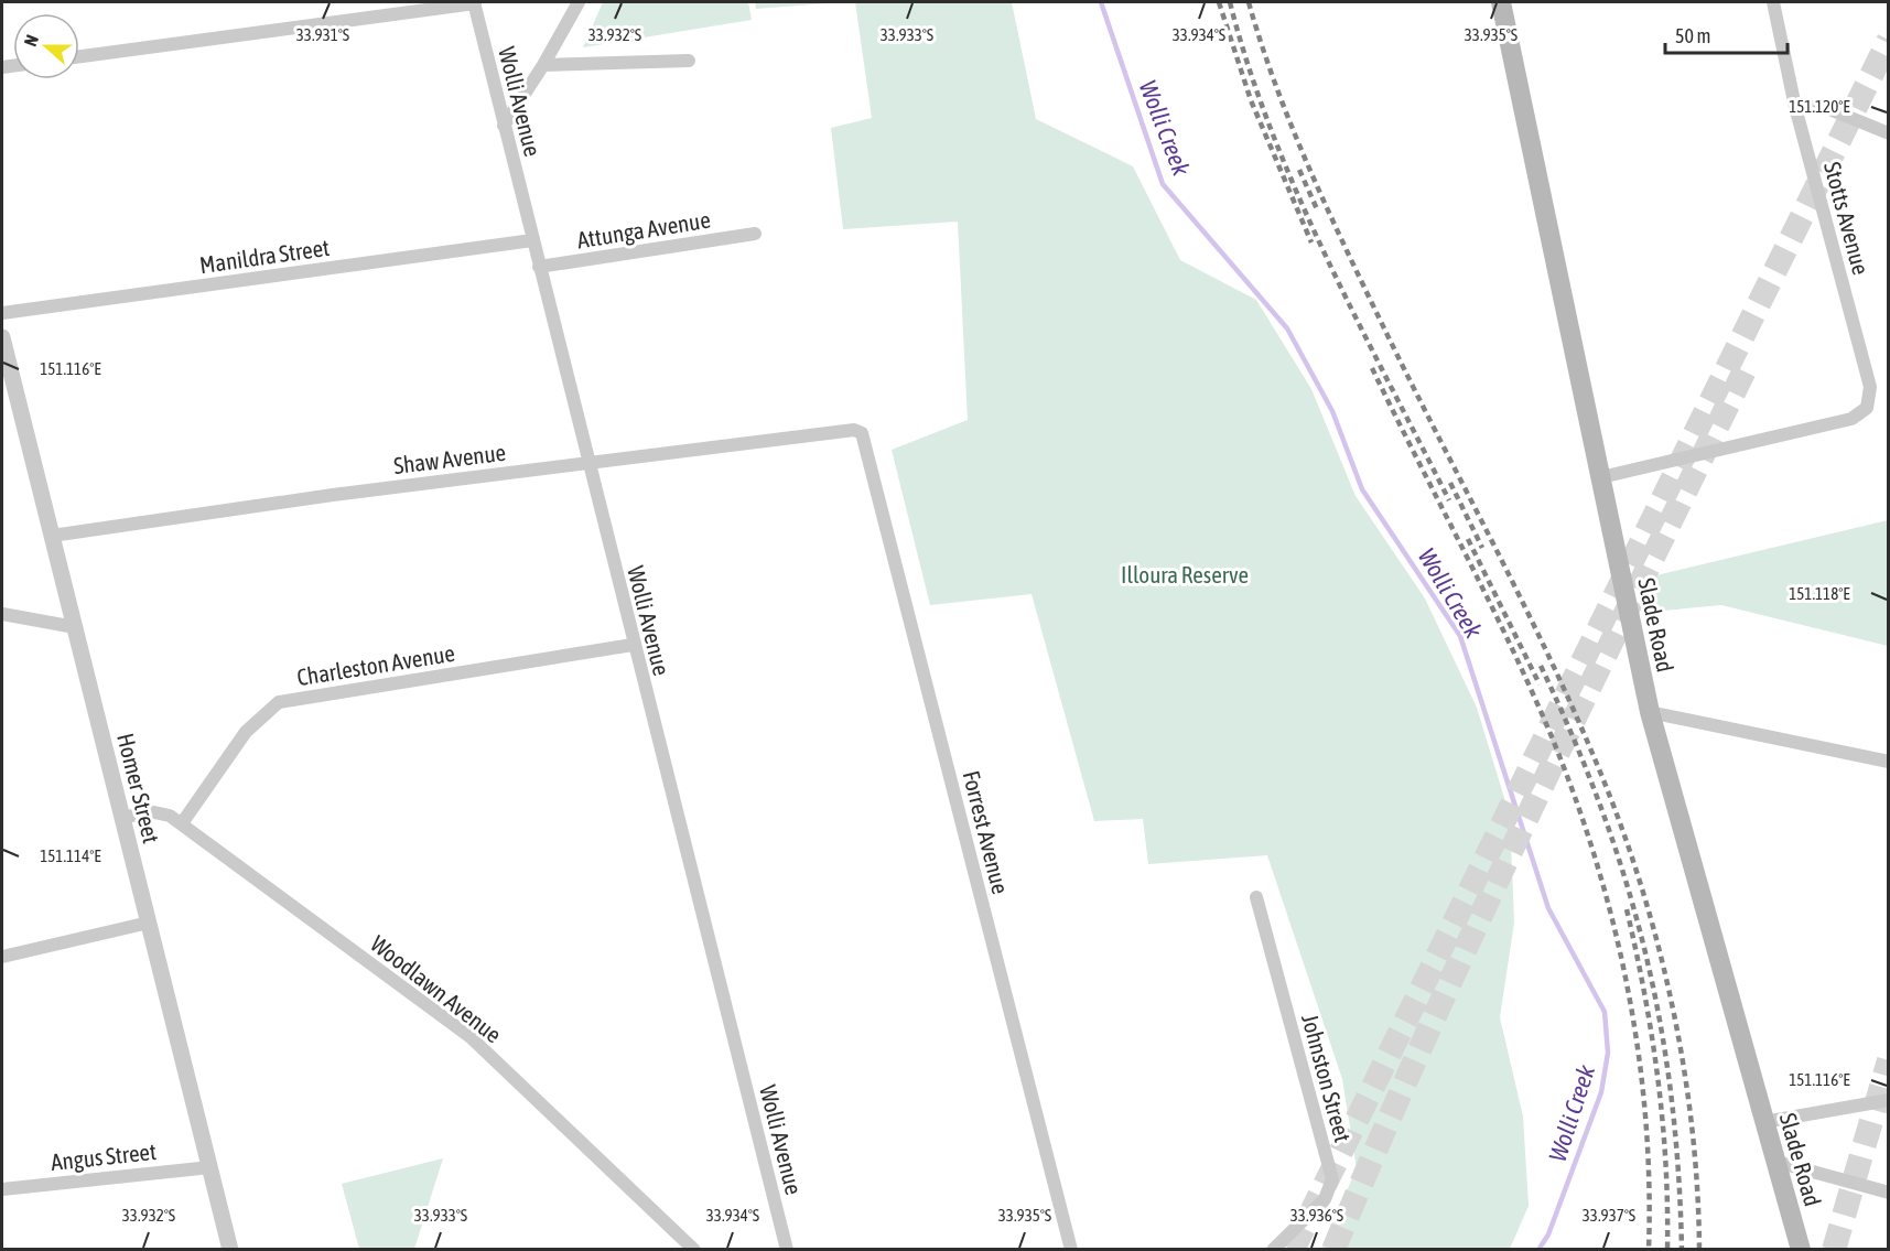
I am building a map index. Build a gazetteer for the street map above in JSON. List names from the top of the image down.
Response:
{
  "streets": {
    "main road": ["Slade Road"],
    "street": [
      "Wolli Avenue",
      "Stotts Avenue",
      "Attunga Avenue",
      "Manildra Street",
      "Shaw Avenue",
      "Charleston Avenue",
      "Homer Street",
      "Forrest Avenue",
      "Woodlawn Avenue",
      "Johnston Street",
      "Angus Street"
    ]
  },
  "crossings": [
    ["Wolli Avenue", "Attunga Avenue"],
    ["Wolli Avenue", "Manildra Street"],
    ["Wolli Avenue", "Shaw Avenue"],
    ["Wolli Avenue", "Charleston Avenue"],
    ["Stotts Avenue", "Slade Road"],
    ["Shaw Avenue", "Homer Street"],
    ["Shaw Avenue", "Forrest Avenue"],
    ["Charleston Avenue", "Woodlawn Avenue"],
    ["Homer Street", "Woodlawn Avenue"],
    ["Homer Street", "Angus Street"]
  ],
  "water": ["Wolli Creek"],
  "parks": ["Illoura Reserve"],
  "scale_bar": "50 m",
  "north": "left",
  "coordinates": [
    "33.931°S",
    "33.932°S",
    "33.933°S",
    "33.934°S",
    "33.935°S",
    "151.120°E",
    "151.116°E",
    "151.118°E",
    "151.114°E",
    "33.936°S",
    "33.937°S"
  ]
}
